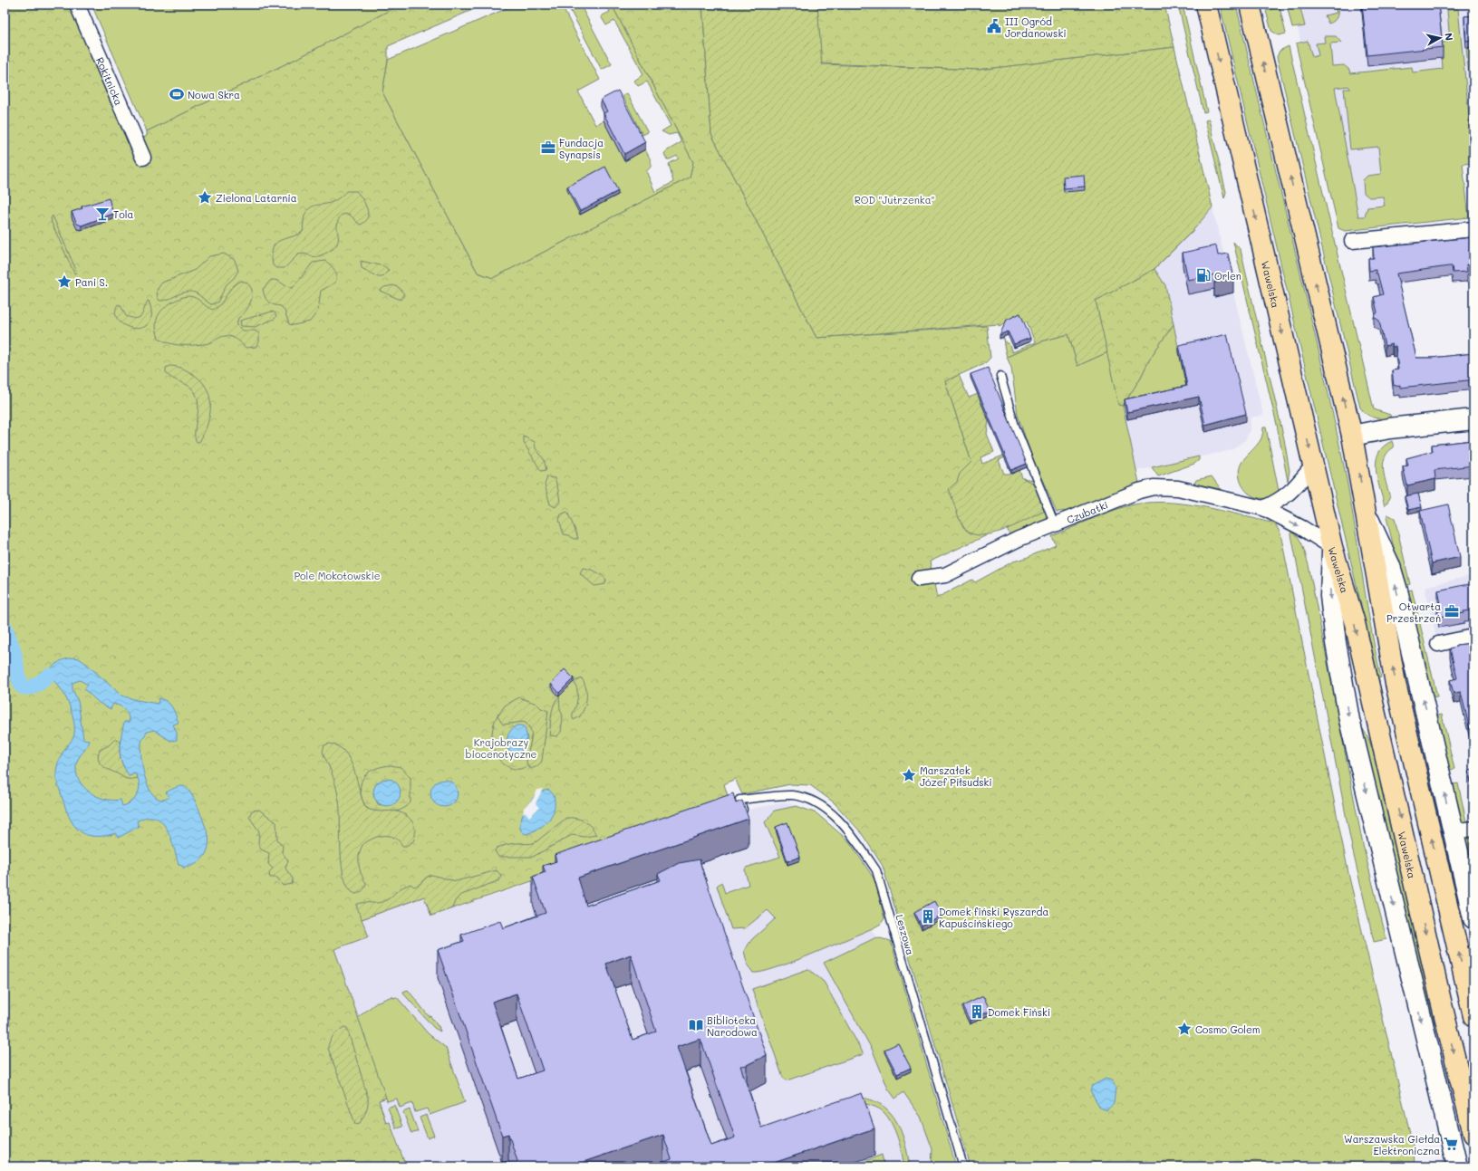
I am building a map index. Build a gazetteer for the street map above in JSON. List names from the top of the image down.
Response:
{
  "streets": {
    "main road": ["Wawelska"],
    "street": ["Rokitnicka", "Czubatki"],
    "lane": ["Leszowa"]
  },
  "crossings": [
    ["Wawelska", "Czubatki"]
  ],
  "parks": ["ROD \"Jutrzenka\"", "Pole Mokotowskie", "Krajobrazy biocenotyczne"],
  "places": {
    "public building": ["III Ogród Jordanowski"],
    "sports": ["Nowa Skra"],
    "office": ["Fundacja Synapsis", "Otwarta Przestrzeń"],
    "place": [
      "Zielona Latarnia",
      "Pani S.",
      "Marszałek Józef Piłsudski",
      "Cosmo Golem"
    ],
    "bar": ["Tola"],
    "fuel station": ["Orlen"],
    "building": ["Domek fiński Ryszarda Kapuścińskiego", "Domek Fiński"],
    "library": ["Biblioteka Narodowa"],
    "supermarket": ["Warszawska Giełda Elektroniczna"]
  },
  "north": "right"
}
